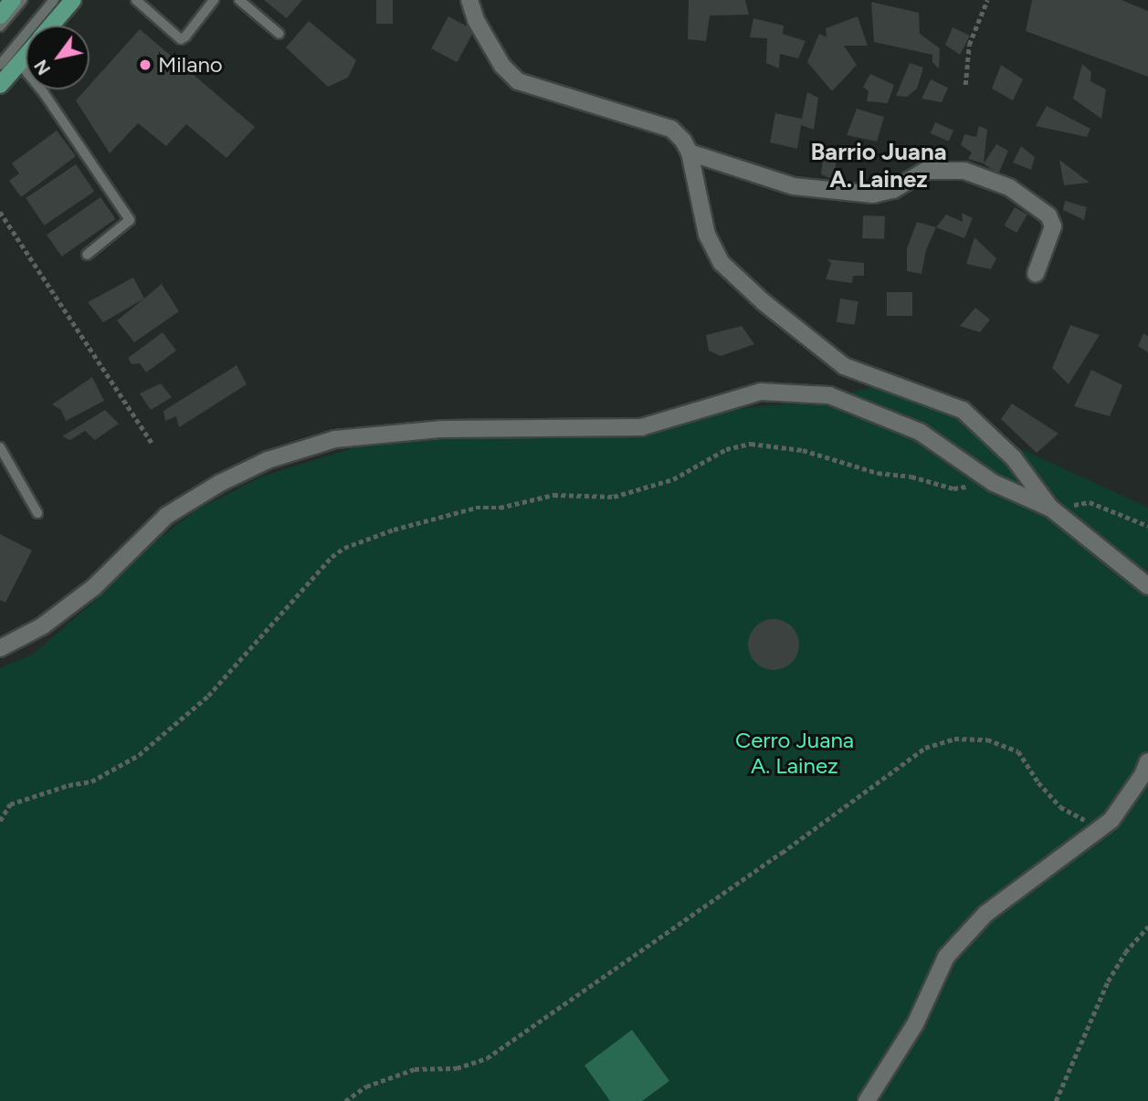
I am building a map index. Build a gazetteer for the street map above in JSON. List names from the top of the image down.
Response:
{
  "districts": ["Barrio Juana A. Lainez"],
  "parks": ["Cerro Juana A. Lainez"],
  "places": ["Milano"],
  "north": "bottom left"
}
